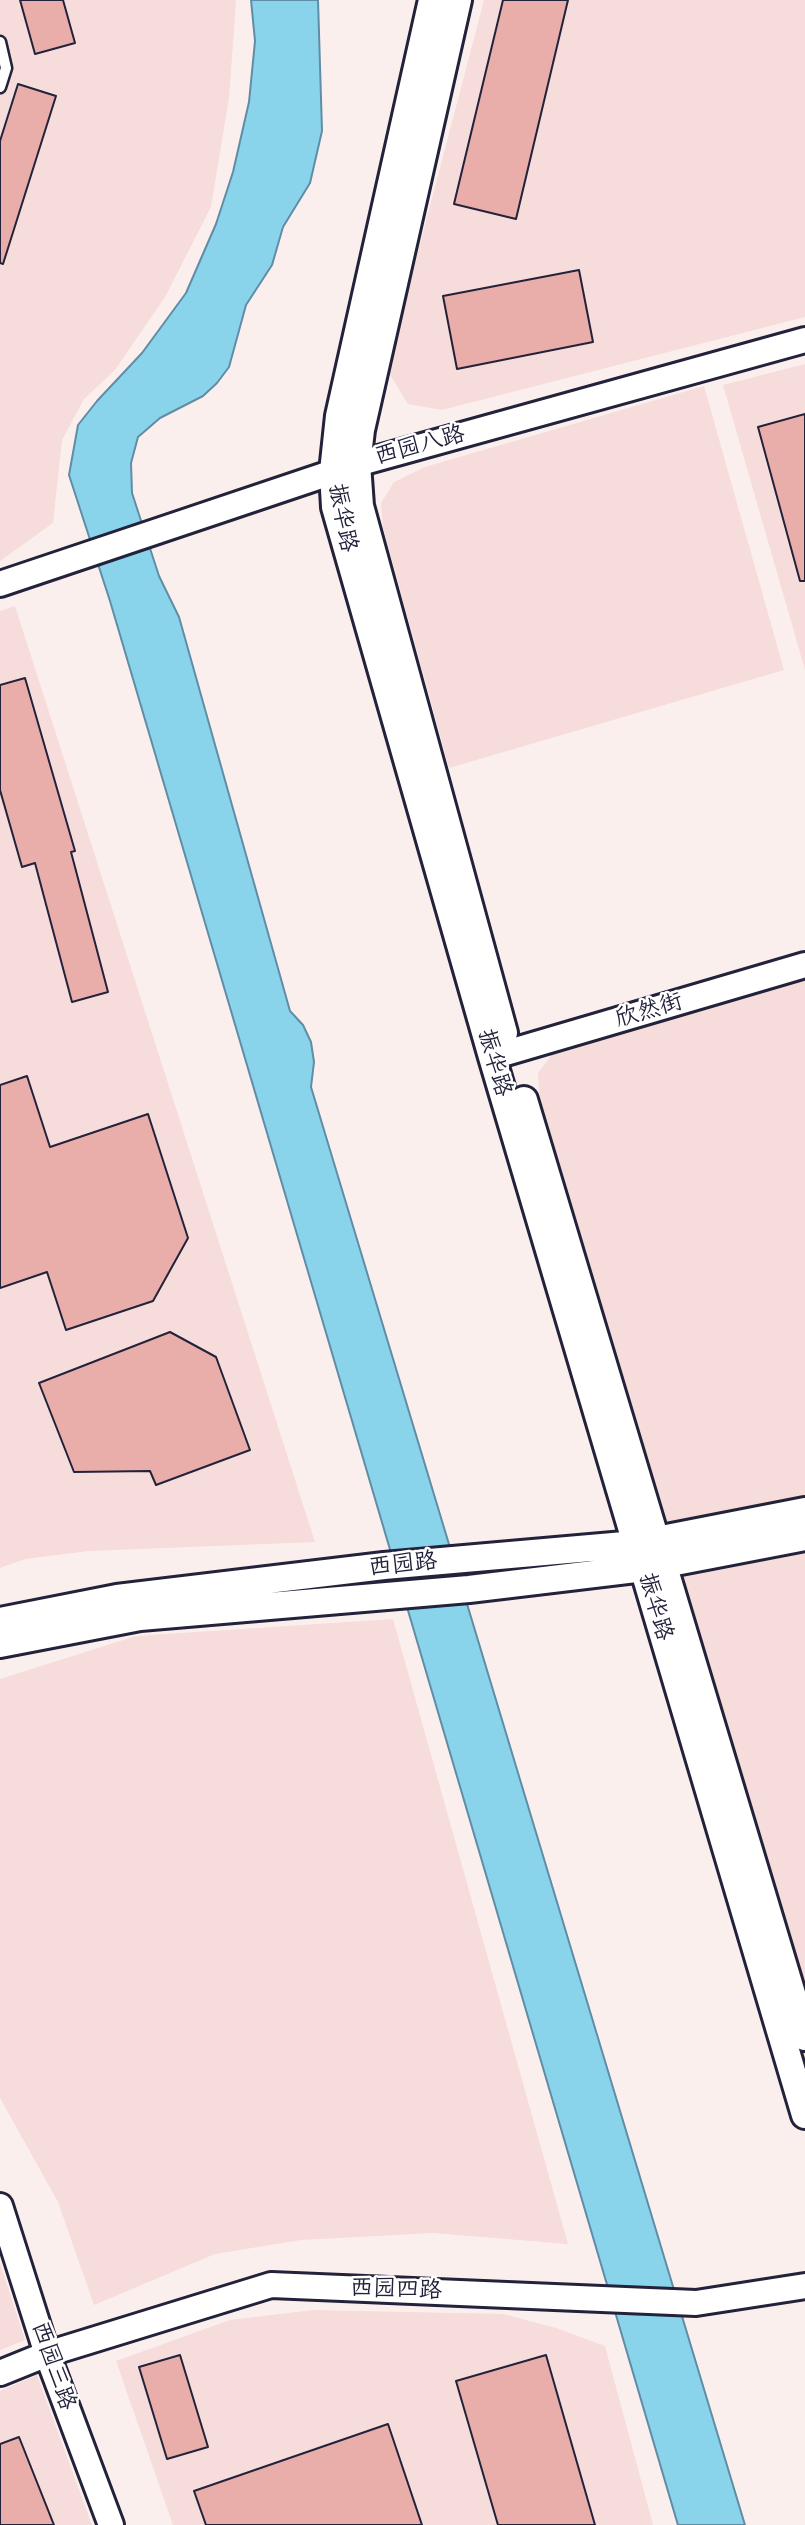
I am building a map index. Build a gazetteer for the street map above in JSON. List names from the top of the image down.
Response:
{
  "streets": {
    "main road": ["振华路", "西园路"],
    "street": [
      "西园八路",
      "欣然街",
      "西园四路",
      "西园三路"
    ]
  },
  "crossings": [
    ["西园八路", "振华路"],
    ["振华路", "欣然街"],
    ["振华路", "西园路"],
    ["西园四路", "西园三路"]
  ]
}
